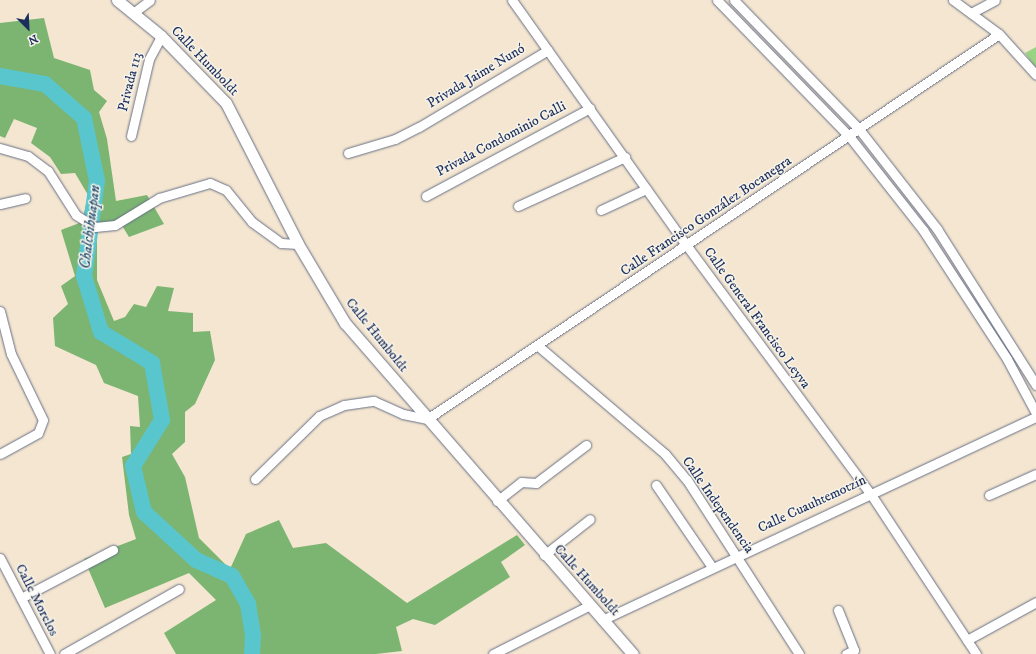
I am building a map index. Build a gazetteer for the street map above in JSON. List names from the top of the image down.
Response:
{
  "streets": {
    "main road": ["Calle Humboldt"],
    "street": [
      "Privada Jaime Nunó",
      "Privada 113",
      "Privada Condominio Calli",
      "Calle Francisco González Bocanegra",
      "Calle General Francisco Leyva",
      "Calle Cuauhtemotzín",
      "Calle Independencia",
      "Calle Morelos"
    ]
  },
  "crossings": [
    ["Calle Humboldt", "Privada 113"],
    ["Calle Humboldt", "Calle Francisco González Bocanegra"],
    ["Calle Humboldt", "Calle Cuauhtemotzín"],
    ["Privada Jaime Nunó", "Calle General Francisco Leyva"],
    ["Privada Condominio Calli", "Calle General Francisco Leyva"],
    ["Calle Francisco González Bocanegra", "Calle General Francisco Leyva"],
    ["Calle Francisco González Bocanegra", "Calle Independencia"],
    ["Calle General Francisco Leyva", "Calle Cuauhtemotzín"],
    ["Calle Cuauhtemotzín", "Calle Independencia"]
  ],
  "water": ["Chalchihuapan"],
  "north": "bottom right"
}
